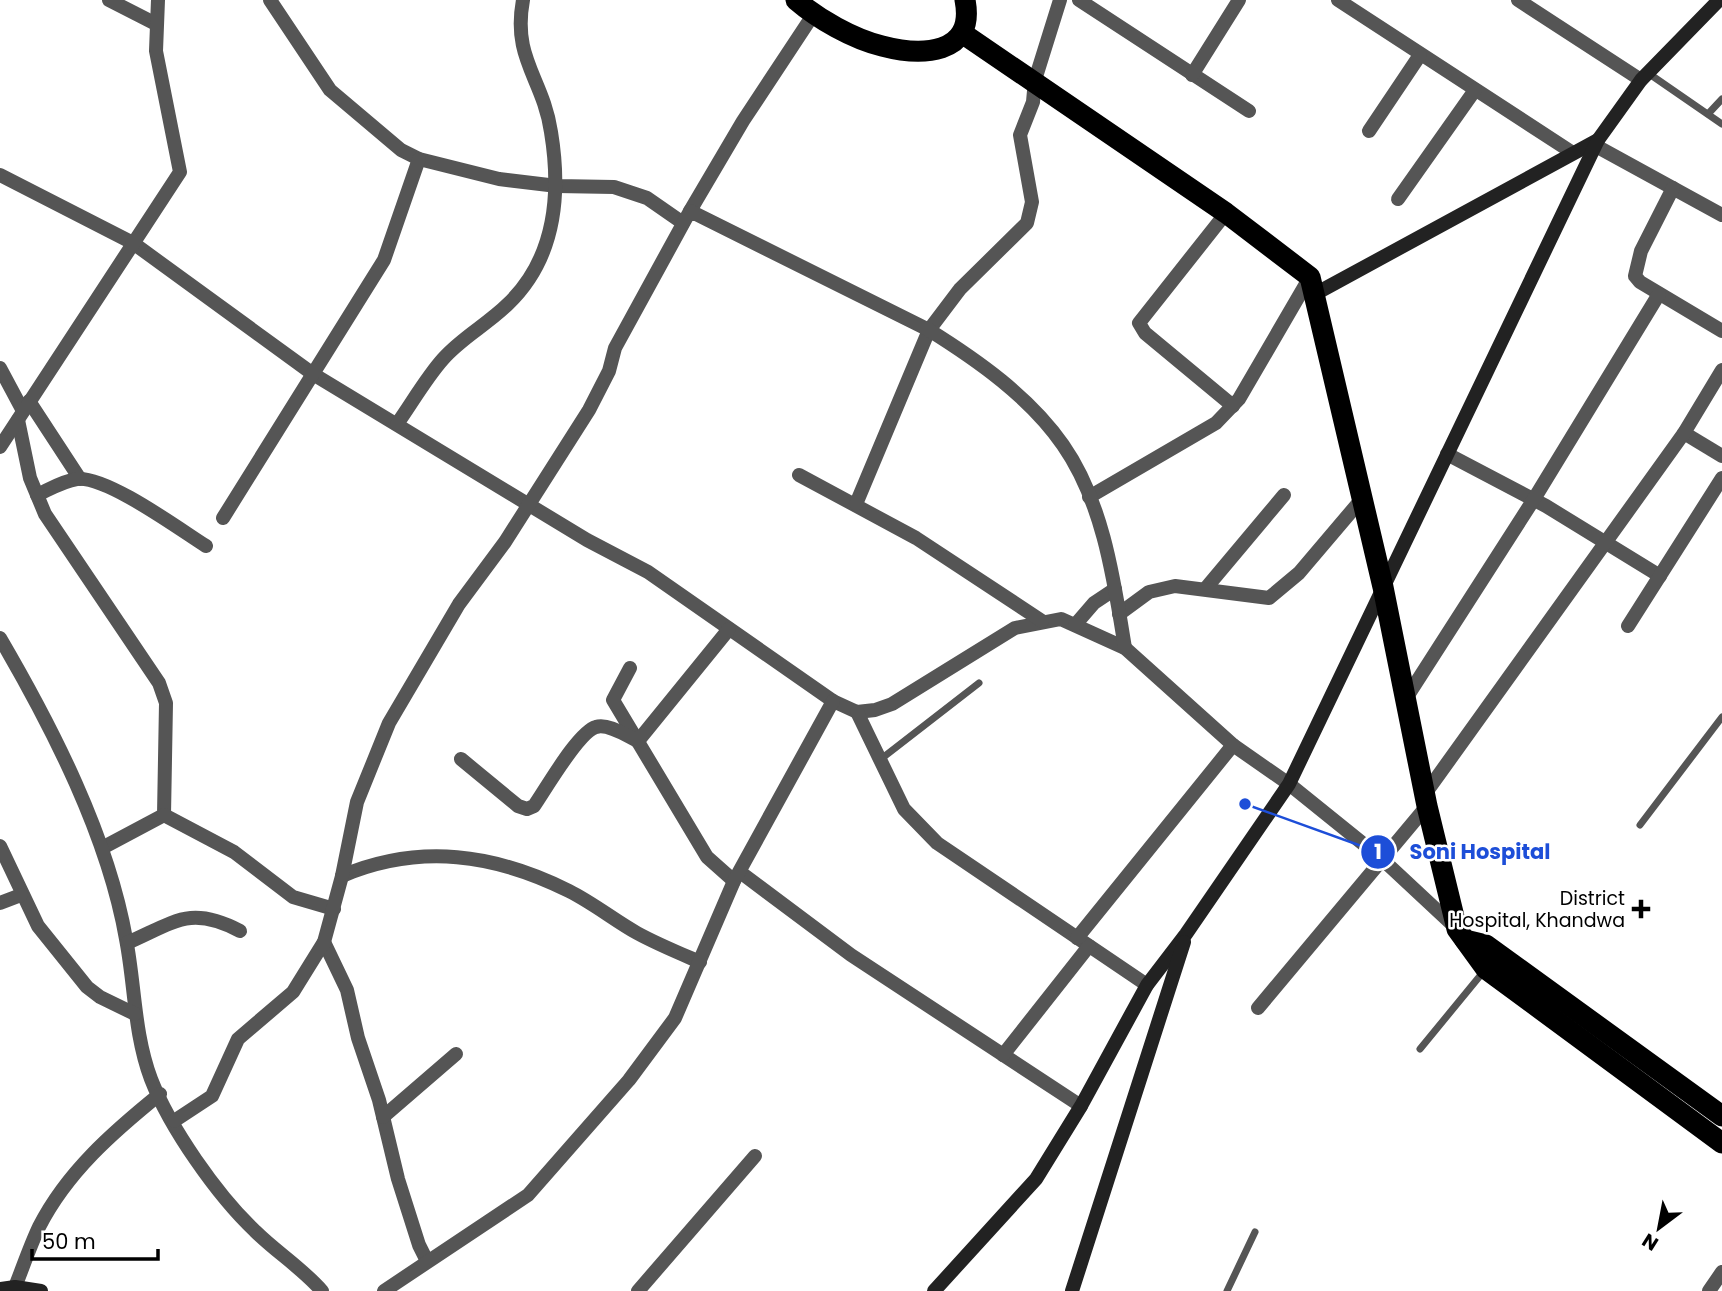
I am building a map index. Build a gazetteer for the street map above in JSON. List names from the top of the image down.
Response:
{
  "places": {
    "other": ["Soni Hospital"],
    "health": ["District Hospital, Khandwa"]
  },
  "scale_bar": "50 m",
  "north": "bottom left"
}
